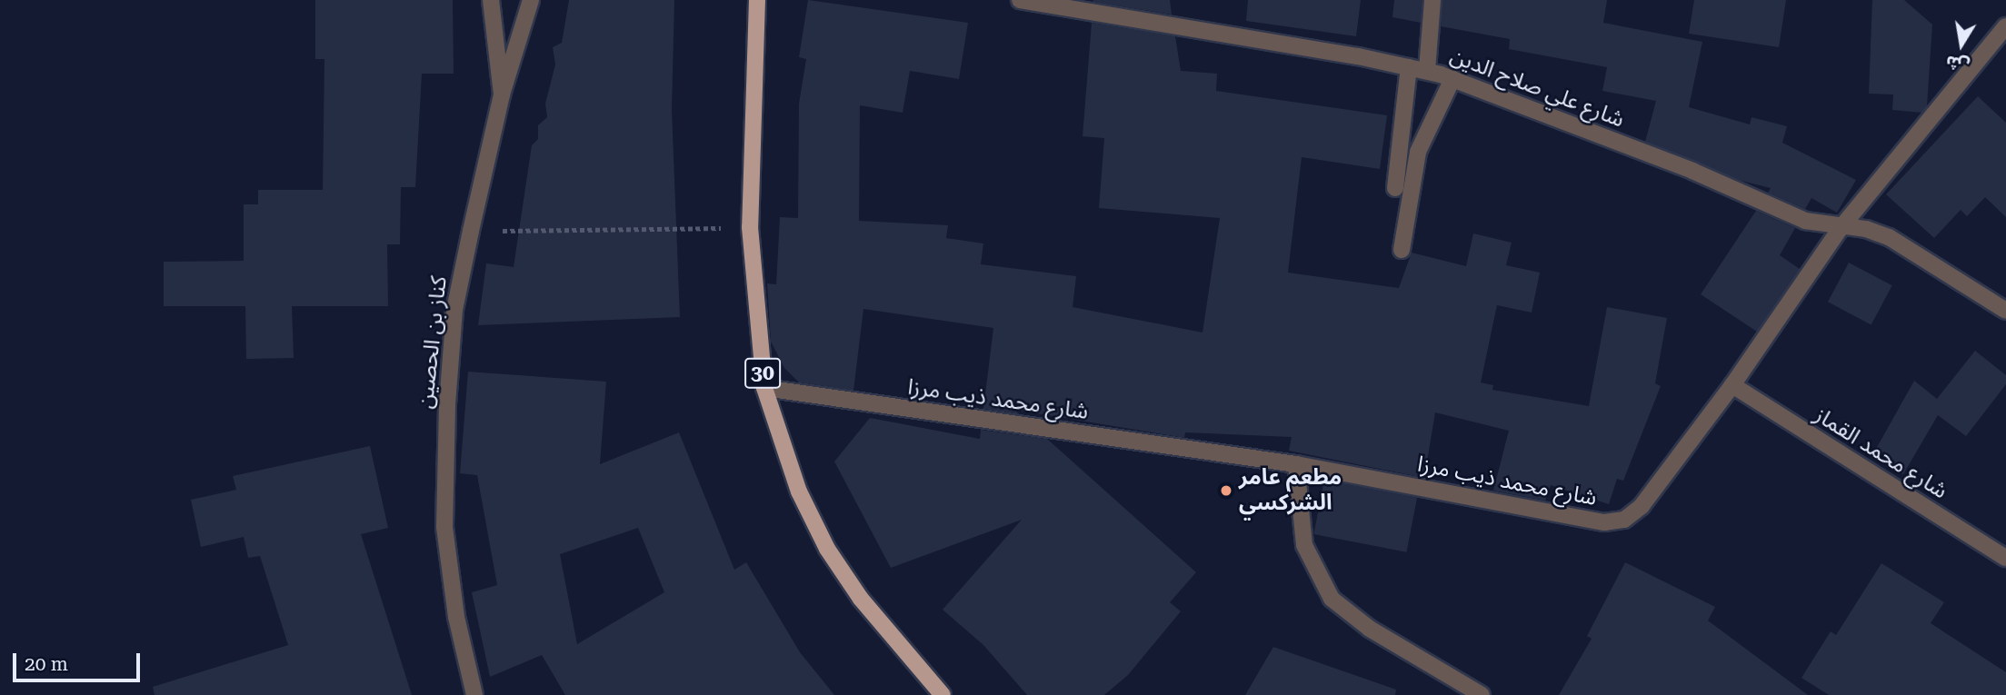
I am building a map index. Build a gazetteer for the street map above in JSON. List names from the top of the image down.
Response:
{
  "streets": {
    "main road": ["30"],
    "street": [
      "شارع علي صلاح الدين",
      "كناز بن الحصين",
      "شارع محمد ذيب مرزا",
      "شارع محمد القماز"
    ]
  },
  "crossings": [
    ["شارع علي صلاح الدين", "شارع محمد ذيب مرزا"],
    ["30", "شارع محمد ذيب مرزا"],
    ["شارع محمد ذيب مرزا", "شارع محمد القماز"]
  ],
  "places": ["مطعم عامر الشركسي"],
  "scale_bar": "20 m",
  "north": "bottom"
}
